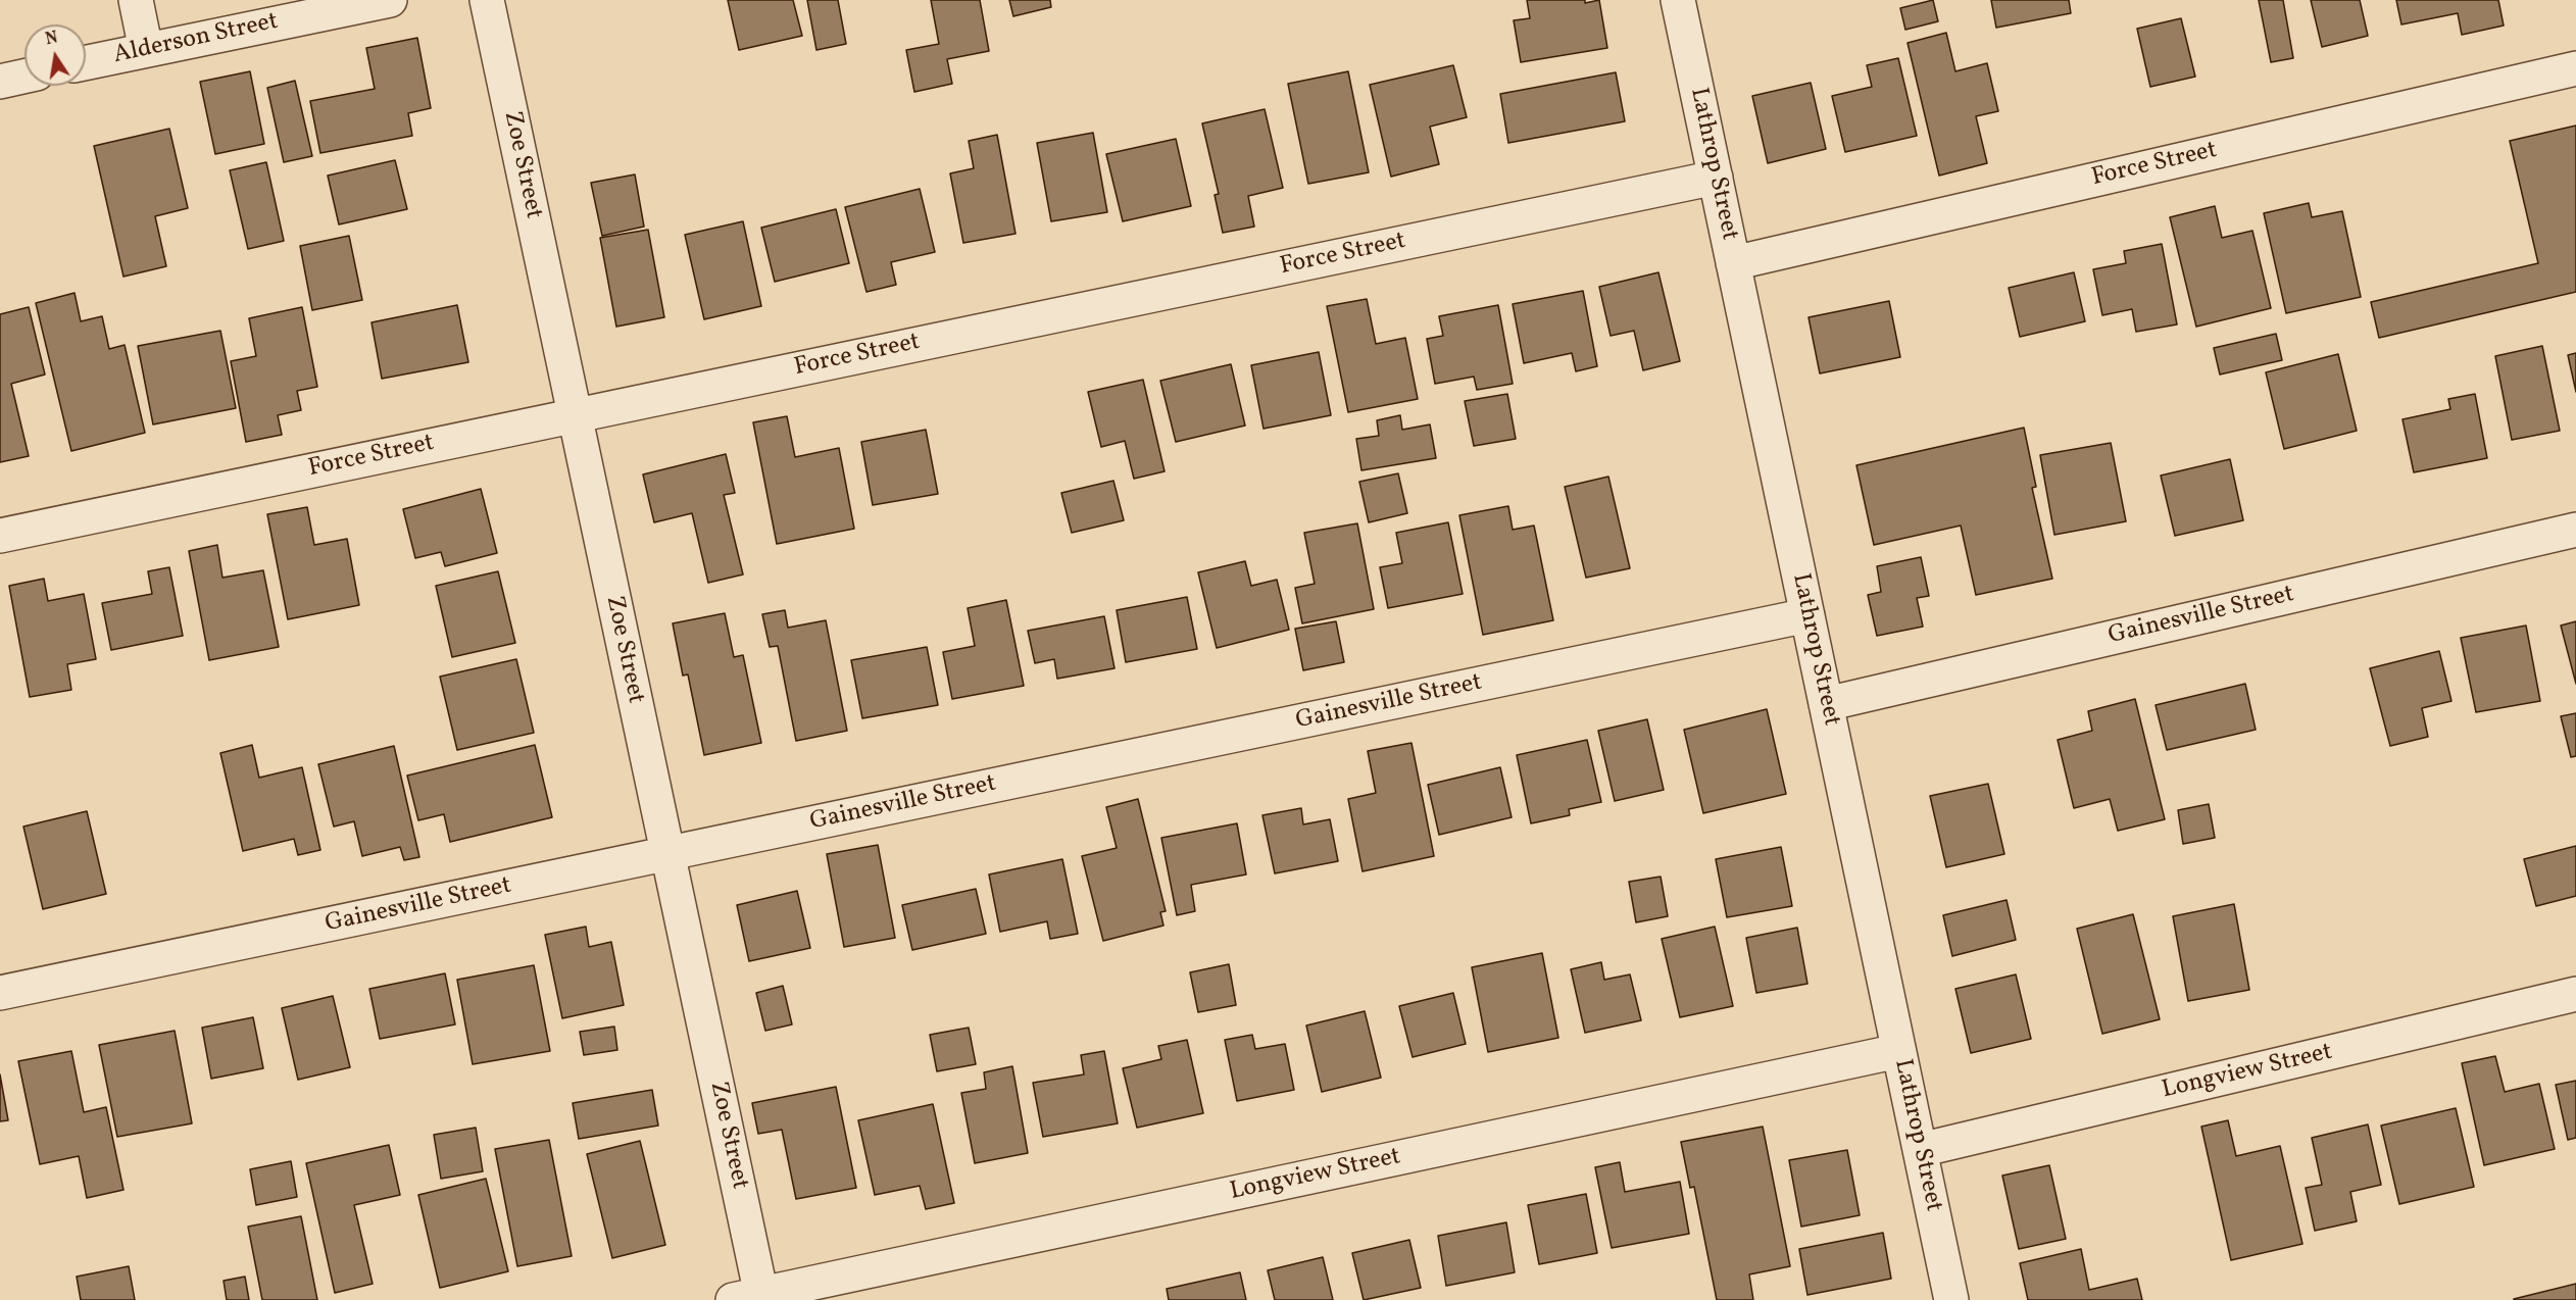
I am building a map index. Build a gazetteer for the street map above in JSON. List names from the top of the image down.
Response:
{
  "streets": {
    "street": [
      "Alderson Street",
      "Lathrop Street",
      "Zoe Street",
      "Force Street",
      "Gainesville Street",
      "Longview Street"
    ]
  },
  "crossings": [
    ["Lathrop Street", "Force Street"],
    ["Lathrop Street", "Gainesville Street"],
    ["Lathrop Street", "Longview Street"],
    ["Zoe Street", "Force Street"],
    ["Zoe Street", "Gainesville Street"],
    ["Zoe Street", "Longview Street"]
  ],
  "north": "top"
}
